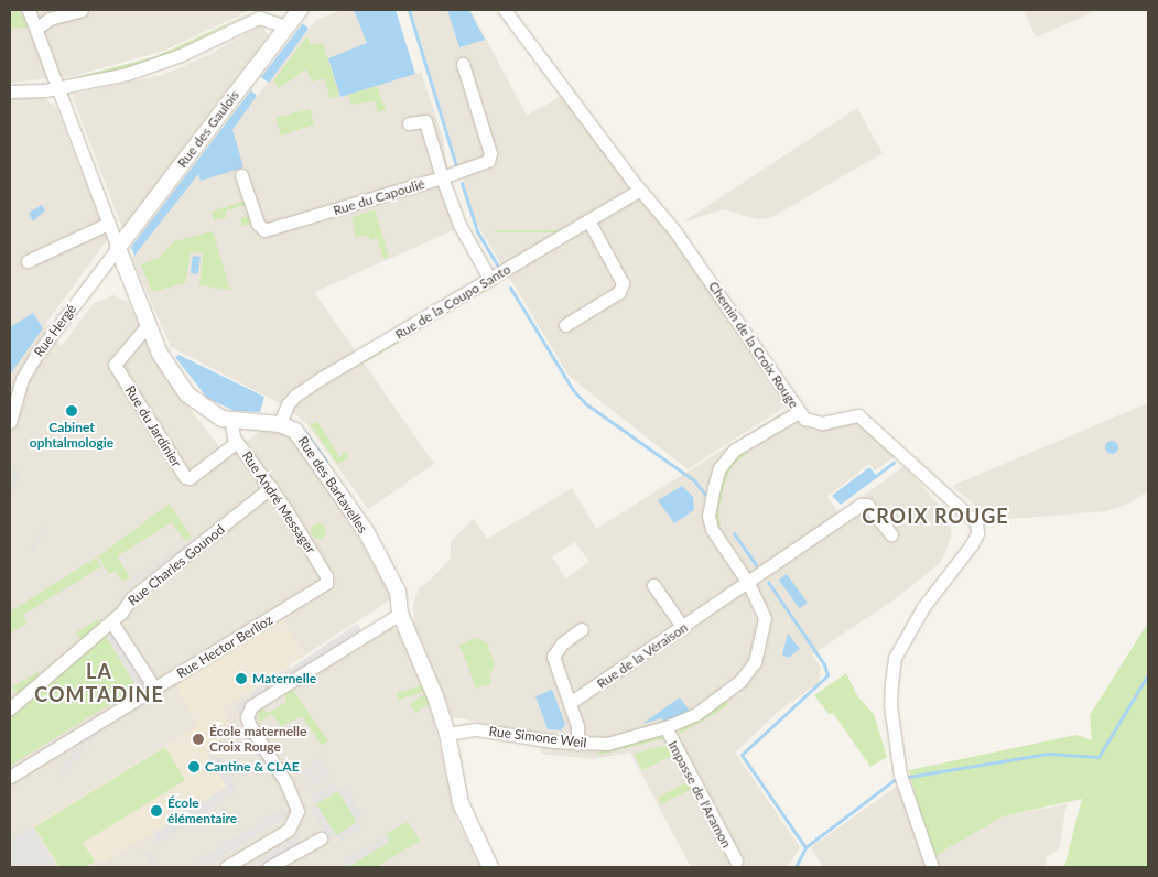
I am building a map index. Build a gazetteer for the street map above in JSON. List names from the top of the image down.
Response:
{
  "streets": {
    "street": [
      "Rue des Gaulois",
      "Rue du Capoulié",
      "Rue de la Coupo Santo",
      "Rue Hergé",
      "Chemin de la Croix Rouge",
      "Rue du Jardinier",
      "Rue des Bartavelles",
      "Rue André Messager",
      "Rue Charles Gounod",
      "Rue Hector Berlioz",
      "Rue de la Véraison",
      "Rue Simone Weil",
      "Impasse de l'Aramon"
    ]
  },
  "crossings": [
    ["Rue des Gaulois", "Rue Hergé"],
    ["Rue des Gaulois", "Rue des Bartavelles"],
    ["Rue du Capoulié", "Rue de la Coupo Santo"],
    ["Rue de la Coupo Santo", "Chemin de la Croix Rouge"],
    ["Rue de la Coupo Santo", "Rue des Bartavelles"],
    ["Rue Hergé", "Rue des Bartavelles"],
    ["Chemin de la Croix Rouge", "Rue Simone Weil"],
    ["Rue du Jardinier", "Rue des Bartavelles"],
    ["Rue du Jardinier", "Rue André Messager"],
    ["Rue des Bartavelles", "Rue André Messager"],
    ["Rue des Bartavelles", "Rue Simone Weil"],
    ["Rue André Messager", "Rue Charles Gounod"],
    ["Rue André Messager", "Rue Hector Berlioz"],
    ["Rue de la Véraison", "Rue Simone Weil"],
    ["Rue Simone Weil", "Impasse de l'Aramon"]
  ],
  "districts": ["CROIX ROUGE", "LA COMTADINE"],
  "places": [
    "Cabinet ophtalmologie",
    "Maternelle",
    "École maternelle Croix Rouge",
    "Cantine & CLAE",
    "École élémentaire"
  ]
}
